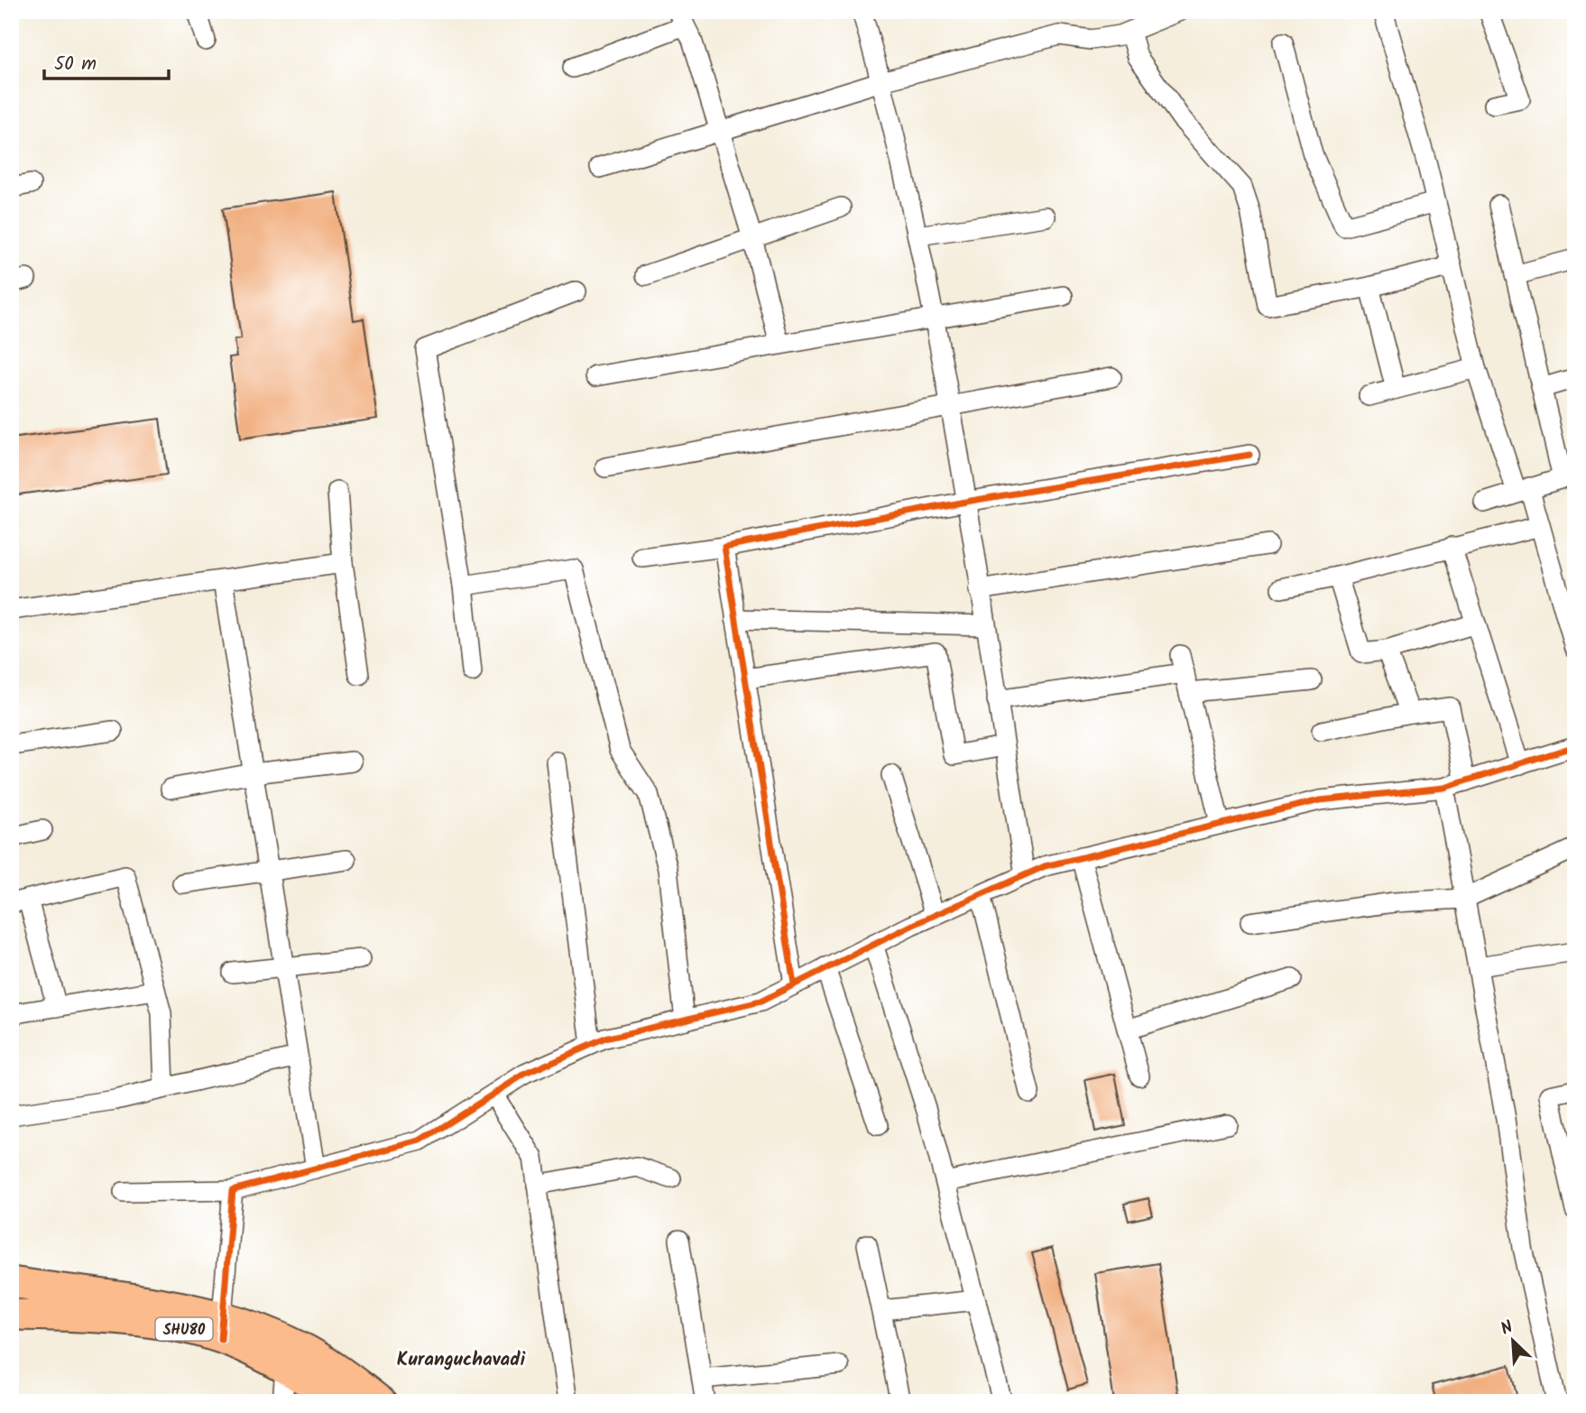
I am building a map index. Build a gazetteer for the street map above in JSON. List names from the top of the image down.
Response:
{
  "streets": {
    "main road": ["SHU80"]
  },
  "districts": ["Kuranguchavadi"],
  "scale_bar": "50 m",
  "north": "top left"
}
